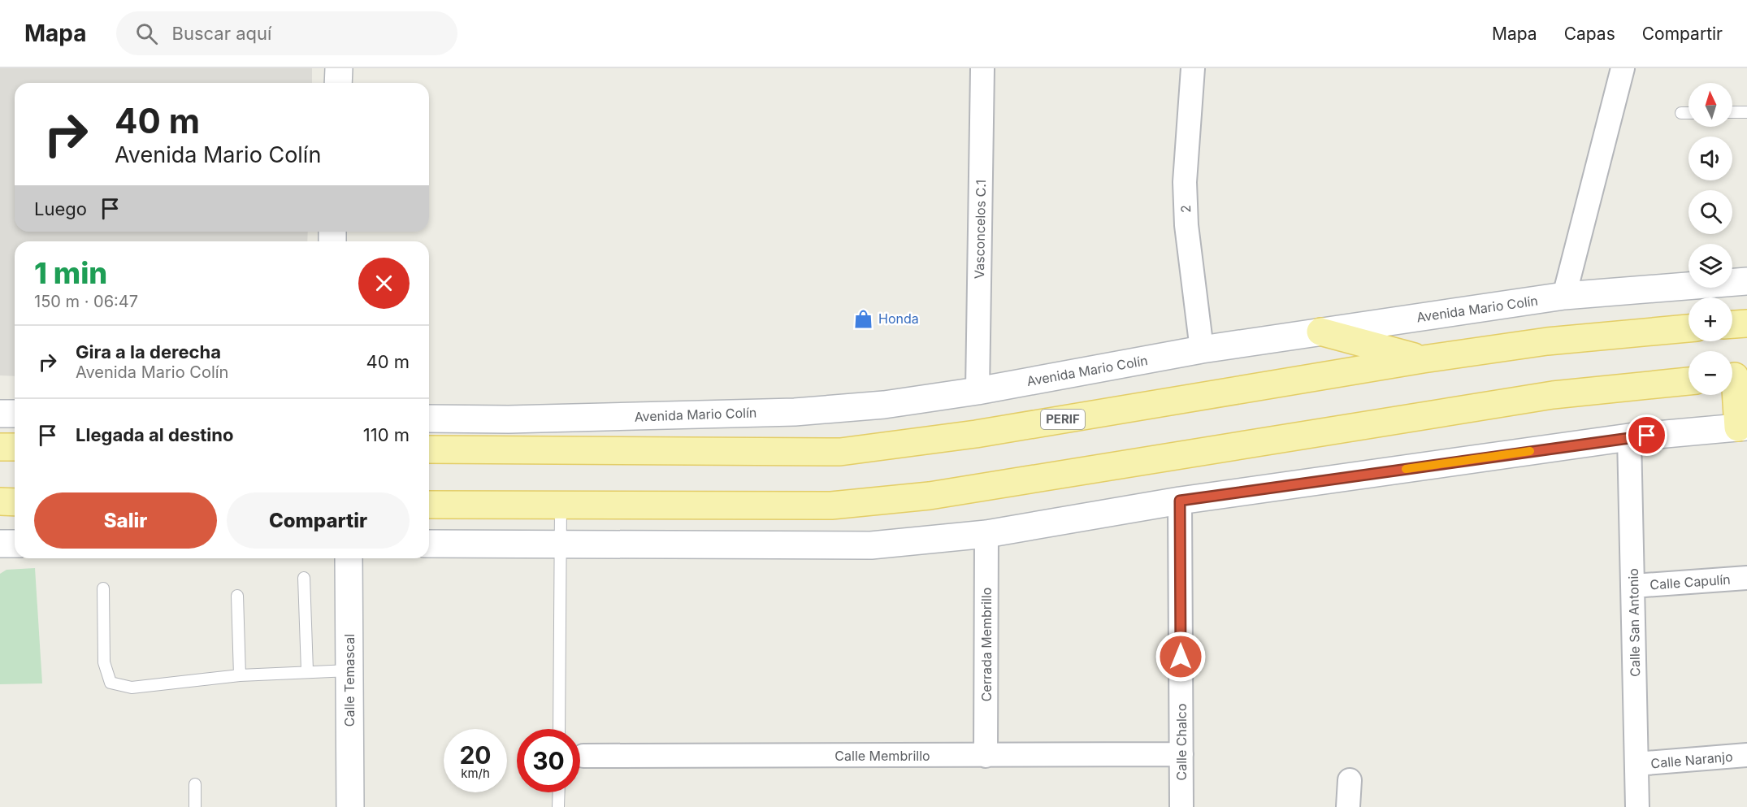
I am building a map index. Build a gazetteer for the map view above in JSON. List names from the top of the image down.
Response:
{
  "streets": {
    "main road": ["Avenida Mario Colín", "PERIF", "Calle Temascal"],
    "street": [
      "2",
      "Vasconcelos C.1",
      "Calle Capulín",
      "Calle San Antonio",
      "Cerrada Membrillo",
      "Calle Chalco",
      "Calle Membrillo",
      "Calle Naranjo"
    ]
  },
  "crossings": [
    ["2", "Avenida Mario Colín"],
    ["Vasconcelos C.1", "Avenida Mario Colín"],
    ["Calle Capulín", "Calle San Antonio"],
    ["Calle San Antonio", "Calle Naranjo"],
    ["Cerrada Membrillo", "Calle Membrillo"],
    ["Calle Chalco", "Calle Membrillo"]
  ],
  "places": {
    "shop": ["Honda"]
  },
  "north": "top",
  "page": {
    "header": "Mapa",
    "search": "Buscar aquí",
    "nav": ["Mapa", "Capas", "Compartir"],
    "map_buttons": ["+", "−"],
    "turn": ["40 m", "Avenida Mario Colín"],
    "then": "Luego",
    "heading": ["1 min", "150 m · 06:47"],
    "list": [
      {
        "name": "Gira a la derecha",
        "note": "Avenida Mario Colín",
        "value": "40 m"
      },
      {
        "name": "Llegada al destino",
        "value": "110 m"
      }
    ],
    "buttons": ["Salir", "Compartir"],
    "speed": "20 km/h",
    "limit": "30"
  }
}
